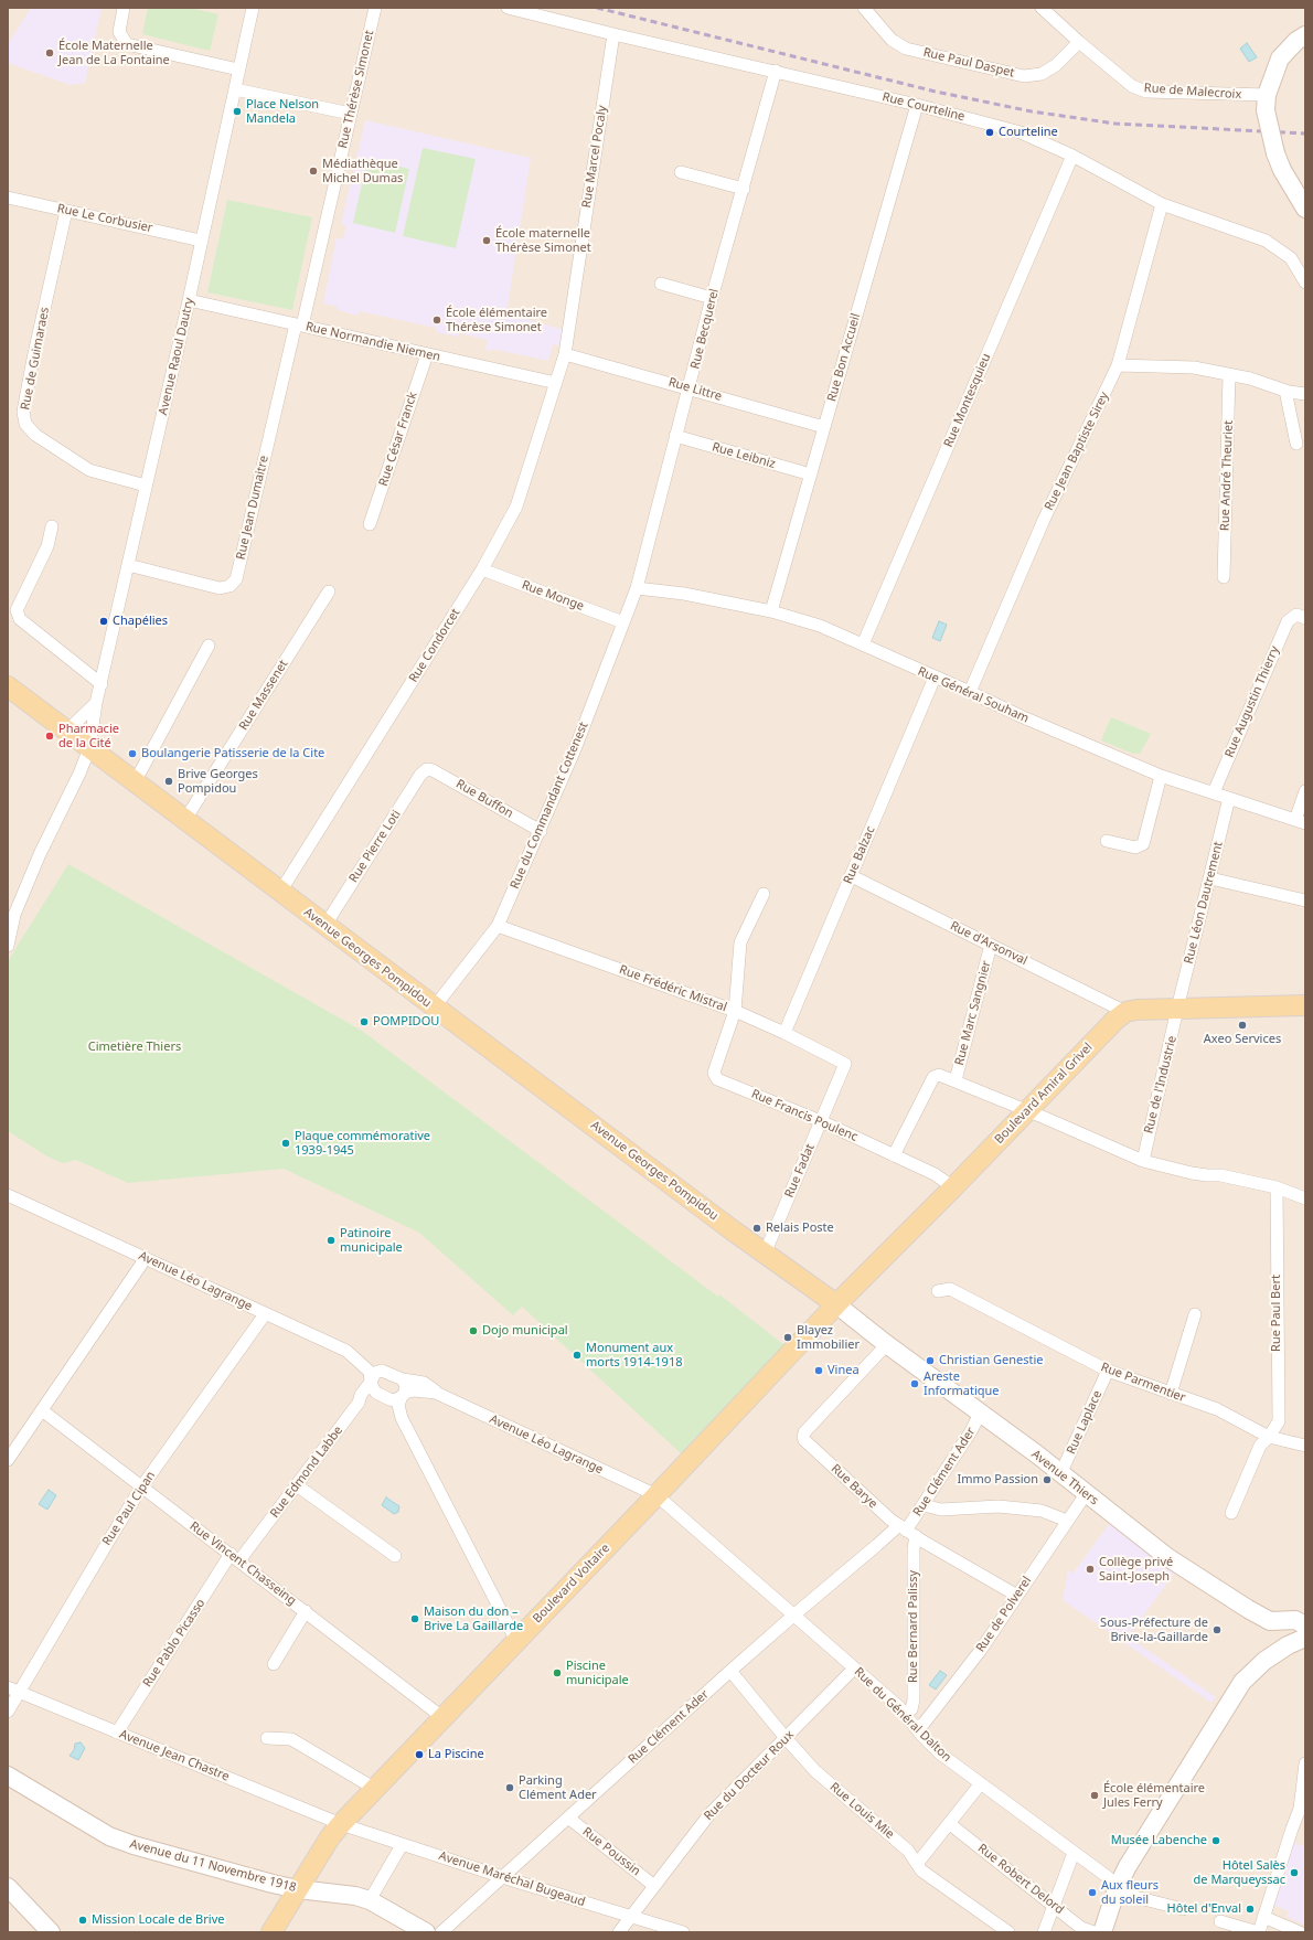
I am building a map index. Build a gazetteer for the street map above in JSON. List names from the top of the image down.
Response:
{
  "streets": {
    "main road": [
      "Avenue Georges Pompidou",
      "Boulevard Amiral Grivel",
      "Avenue Thiers",
      "Boulevard Voltaire",
      "Avenue du 11 Novembre 1918"
    ],
    "street": [
      "Rue Paul Daspet",
      "Rue Thérèse Simonet",
      "Rue de Malecroix",
      "Rue Courteline",
      "Rue Marcel Pocaly",
      "Rue Le Corbusier",
      "Rue Becquerel",
      "Rue Normandie Niemen",
      "Avenue Raoul Dautry",
      "Rue Bon Accueil",
      "Rue de Guimaraes",
      "Rue Littre",
      "Rue Montesquieu",
      "Rue César Franck",
      "Rue Jean Baptiste Sirey",
      "Rue Leibniz",
      "Rue André Theuriet",
      "Rue Jean Dumaitre",
      "Rue Monge",
      "Rue Condorcet",
      "Rue Massenet",
      "Rue Général Souham",
      "Rue Augustin Thierry",
      "Rue Buffon",
      "Rue du Commandant Cottenest",
      "Rue Pierre Loti",
      "Rue Balzac",
      "Rue Léon Dautrement",
      "Rue d'Arsonval",
      "Rue Frédéric Mistral",
      "Rue Marc Sangnier",
      "Rue de l'Industrie",
      "Rue Francis Poulenc",
      "Rue Fadat",
      "Avenue Léo Lagrange",
      "Rue Paul Bert",
      "Rue Parmentier",
      "Rue Laplace",
      "Rue Edmond Labbe",
      "Rue Clément Ader",
      "Rue Barye",
      "Rue Paul Cipan",
      "Rue Vincent Chasseing",
      "Rue de Polverel",
      "Rue Bernard Palissy",
      "Rue Pablo Picasso",
      "Rue du Général Dalton",
      "Avenue Jean Chastre",
      "Rue du Docteur Roux",
      "Rue Louis Mie",
      "Rue Poussin",
      "Avenue Maréchal Bugeaud",
      "Rue Robert Delord"
    ]
  },
  "crossings": [
    ["Rue Paul Daspet", "Rue de Malecroix"],
    ["Rue Thérèse Simonet", "Rue Normandie Niemen"],
    ["Rue Thérèse Simonet", "Rue Jean Dumaitre"],
    ["Rue Courteline", "Rue Marcel Pocaly"],
    ["Rue Courteline", "Rue Becquerel"],
    ["Rue Courteline", "Rue Bon Accueil"],
    ["Rue Courteline", "Rue Montesquieu"],
    ["Rue Courteline", "Rue Jean Baptiste Sirey"],
    ["Rue Marcel Pocaly", "Rue Normandie Niemen"],
    ["Rue Marcel Pocaly", "Rue Littre"],
    ["Rue Marcel Pocaly", "Rue Condorcet"],
    ["Rue Le Corbusier", "Avenue Raoul Dautry"],
    ["Rue Le Corbusier", "Rue de Guimaraes"],
    ["Rue Becquerel", "Rue Littre"],
    ["Rue Becquerel", "Rue Leibniz"],
    ["Rue Becquerel", "Rue Général Souham"],
    ["Rue Becquerel", "Rue du Commandant Cottenest"],
    ["Rue Normandie Niemen", "Avenue Raoul Dautry"],
    ["Rue Normandie Niemen", "Rue César Franck"],
    ["Rue Normandie Niemen", "Rue Jean Dumaitre"],
    ["Rue Normandie Niemen", "Rue Condorcet"],
    ["Avenue Raoul Dautry", "Rue de Guimaraes"],
    ["Avenue Raoul Dautry", "Rue Jean Dumaitre"],
    ["Avenue Raoul Dautry", "Avenue Georges Pompidou"],
    ["Rue Bon Accueil", "Rue Littre"],
    ["Rue Bon Accueil", "Rue Leibniz"],
    ["Rue Bon Accueil", "Rue Général Souham"],
    ["Rue Montesquieu", "Rue Général Souham"],
    ["Rue Jean Baptiste Sirey", "Rue Général Souham"],
    ["Rue Monge", "Rue Condorcet"],
    ["Rue Monge", "Rue du Commandant Cottenest"],
    ["Rue Condorcet", "Avenue Georges Pompidou"],
    ["Rue Massenet", "Avenue Georges Pompidou"],
    ["Rue Général Souham", "Rue Augustin Thierry"],
    ["Rue Général Souham", "Rue du Commandant Cottenest"],
    ["Rue Général Souham", "Rue Balzac"],
    ["Rue Général Souham", "Rue Léon Dautrement"],
    ["Rue Buffon", "Rue du Commandant Cottenest"],
    ["Rue Buffon", "Rue Pierre Loti"],
    ["Rue du Commandant Cottenest", "Avenue Georges Pompidou"],
    ["Rue du Commandant Cottenest", "Rue Frédéric Mistral"],
    ["Rue Pierre Loti", "Avenue Georges Pompidou"],
    ["Rue Balzac", "Rue d'Arsonval"],
    ["Rue Balzac", "Rue Frédéric Mistral"],
    ["Rue Léon Dautrement", "Rue de l'Industrie"],
    ["Rue d'Arsonval", "Rue Marc Sangnier"],
    ["Rue d'Arsonval", "Boulevard Amiral Grivel"],
    ["Avenue Georges Pompidou", "Boulevard Amiral Grivel"],
    ["Avenue Georges Pompidou", "Rue Fadat"],
    ["Avenue Georges Pompidou", "Avenue Thiers"],
    ["Avenue Georges Pompidou", "Boulevard Voltaire"],
    ["Rue Frédéric Mistral", "Rue Francis Poulenc"],
    ["Rue Frédéric Mistral", "Rue Fadat"],
    ["Boulevard Amiral Grivel", "Rue Francis Poulenc"],
    ["Boulevard Amiral Grivel", "Avenue Thiers"],
    ["Boulevard Amiral Grivel", "Boulevard Voltaire"],
    ["Rue Francis Poulenc", "Rue Fadat"],
    ["Avenue Léo Lagrange", "Rue Edmond Labbe"],
    ["Avenue Léo Lagrange", "Rue Paul Cipan"],
    ["Avenue Léo Lagrange", "Boulevard Voltaire"],
    ["Avenue Léo Lagrange", "Rue du Général Dalton"],
    ["Rue Paul Bert", "Rue Parmentier"],
    ["Rue Parmentier", "Rue Laplace"],
    ["Rue Laplace", "Avenue Thiers"],
    ["Rue Edmond Labbe", "Rue Vincent Chasseing"],
    ["Rue Edmond Labbe", "Rue Pablo Picasso"],
    ["Rue Clément Ader", "Avenue Thiers"],
    ["Rue Clément Ader", "Rue Barye"],
    ["Rue Clément Ader", "Rue Bernard Palissy"],
    ["Rue Clément Ader", "Rue du Général Dalton"],
    ["Rue Clément Ader", "Rue Louis Mie"],
    ["Rue Clément Ader", "Rue Poussin"],
    ["Rue Clément Ader", "Avenue Maréchal Bugeaud"],
    ["Avenue Thiers", "Rue Barye"],
    ["Avenue Thiers", "Boulevard Voltaire"],
    ["Avenue Thiers", "Rue de Polverel"],
    ["Rue Barye", "Rue de Polverel"],
    ["Rue Barye", "Rue Bernard Palissy"],
    ["Rue Paul Cipan", "Rue Vincent Chasseing"],
    ["Rue Paul Cipan", "Avenue Jean Chastre"],
    ["Rue Vincent Chasseing", "Boulevard Voltaire"],
    ["Rue Vincent Chasseing", "Rue Pablo Picasso"],
    ["Boulevard Voltaire", "Rue du Général Dalton"],
    ["Boulevard Voltaire", "Avenue Jean Chastre"],
    ["Boulevard Voltaire", "Avenue du 11 Novembre 1918"],
    ["Boulevard Voltaire", "Avenue Maréchal Bugeaud"],
    ["Rue de Polverel", "Rue du Général Dalton"],
    ["Rue Bernard Palissy", "Rue du Général Dalton"],
    ["Rue Pablo Picasso", "Avenue Jean Chastre"],
    ["Rue du Général Dalton", "Rue du Docteur Roux"],
    ["Avenue Jean Chastre", "Avenue Maréchal Bugeaud"],
    ["Rue du Docteur Roux", "Rue Louis Mie"],
    ["Rue du Docteur Roux", "Rue Poussin"],
    ["Rue du Docteur Roux", "Avenue Maréchal Bugeaud"]
  ],
  "parks": ["Cimetière Thiers"],
  "places": [
    "École Maternelle Jean de La Fontaine",
    "Place Nelson Mandela",
    "Courteline",
    "Médiathèque Michel Dumas",
    "École maternelle Thérèse Simonet",
    "École élémentaire Thérèse Simonet",
    "Chapélies",
    "Pharmacie de la Cité",
    "Boulangerie Patisserie de la Cite",
    "Brive Georges Pompidou",
    "POMPIDOU",
    "Axeo Services",
    "Plaque commémorative 1939-1945",
    "Relais Poste",
    "Patinoire municipale",
    "Dojo municipal",
    "Blayez Immobilier",
    "Monument aux morts 1914-1918",
    "Christian Genestie",
    "Vinea",
    "Areste Informatique",
    "Immo Passion",
    "Collège privé Saint-Joseph",
    "Maison du don – Brive La Gaillarde",
    "Sous-Préfecture de Brive-la-Gaillarde",
    "Piscine municipale",
    "La Piscine",
    "Parking Clément Ader",
    "École élémentaire Jules Ferry",
    "Musée Labenche",
    "Hôtel Salès de Marqueyssac",
    "Aux fleurs du soleil",
    "Hôtel d'Enval",
    "Mission Locale de Brive"
  ]
}
